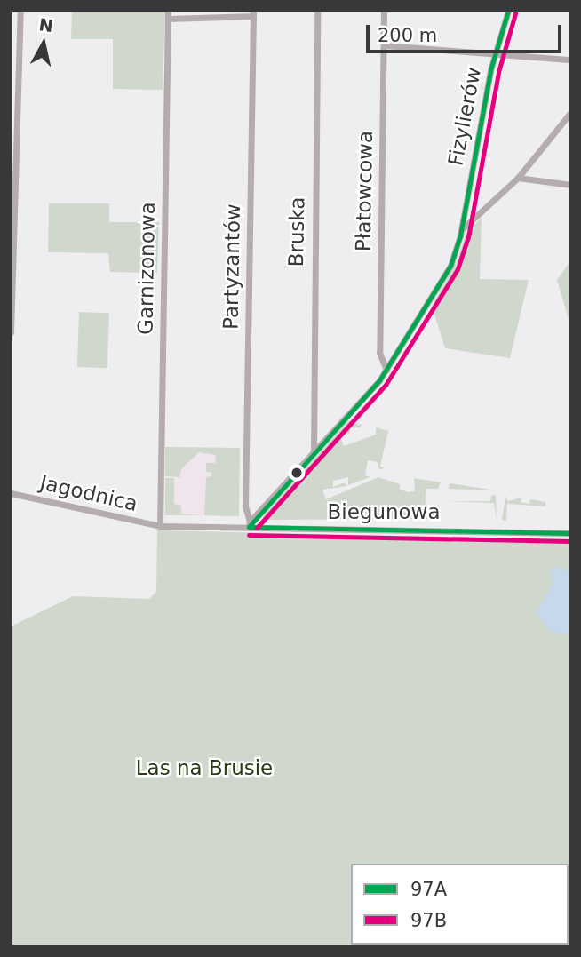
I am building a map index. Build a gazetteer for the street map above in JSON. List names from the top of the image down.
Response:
{
  "streets": {
    "street": [
      "Fizylierów",
      "Płatowcowa",
      "Bruska",
      "Partyzantów",
      "Garnizonowa",
      "Jagodnica",
      "Biegunowa"
    ]
  },
  "crossings": [
    ["Fizylierów", "Płatowcowa"],
    ["Fizylierów", "Bruska"],
    ["Fizylierów", "Partyzantów"],
    ["Fizylierów", "Biegunowa"],
    ["Partyzantów", "Biegunowa"],
    ["Garnizonowa", "Jagodnica"],
    ["Garnizonowa", "Biegunowa"],
    ["Jagodnica", "Biegunowa"]
  ],
  "parks": ["Las na Brusie"],
  "lines": ["transit line 97A", "transit line 97B"],
  "legend": ["97A", "97B"],
  "scale_bar": "200 m",
  "north": "top"
}
